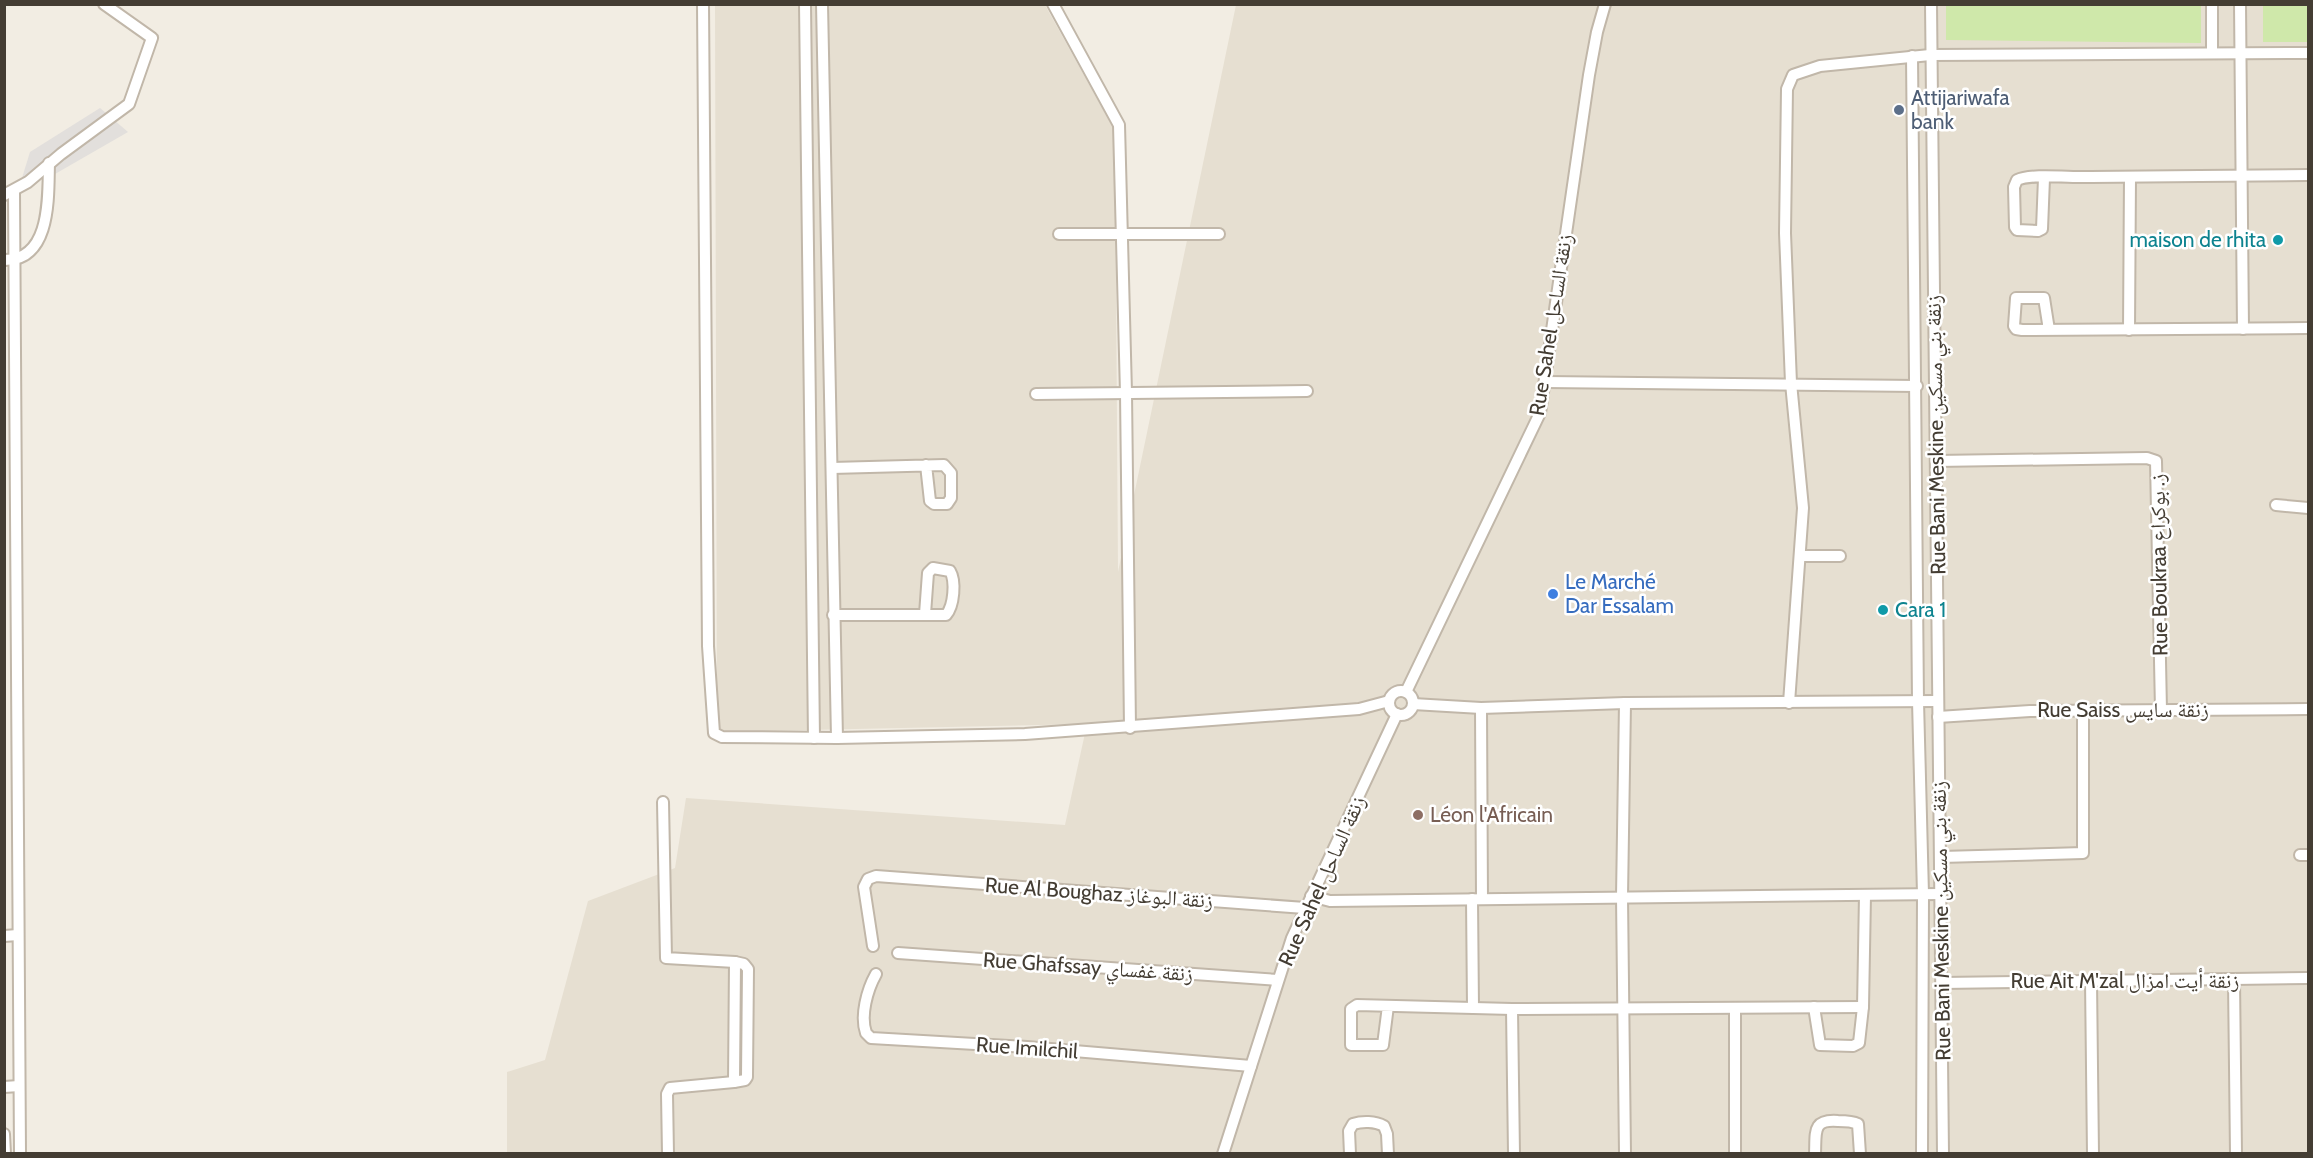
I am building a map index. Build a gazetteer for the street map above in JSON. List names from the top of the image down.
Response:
{
  "streets": {
    "street": [
      "Rue Sahel زنقة الساحل",
      "Rue Bani Meskine زنقة بني مسكين",
      "Rue Boukraa ز. بوكراع",
      "Rue Saiss زنقة سايس",
      "Rue Al Boughaz زنقة البوغاز",
      "Rue Ghafssay زنقة غفساي",
      "Rue Ait M'zal زنقة أيت امزال",
      "Rue Imilchil"
    ]
  },
  "crossings": [
    ["Rue Sahel زنقة الساحل", "Rue Al Boughaz زنقة البوغاز"],
    ["Rue Sahel زنقة الساحل", "Rue Ghafssay زنقة غفساي"],
    ["Rue Sahel زنقة الساحل", "Rue Imilchil"],
    ["Rue Bani Meskine زنقة بني مسكين", "Rue Boukraa ز. بوكراع"],
    ["Rue Bani Meskine زنقة بني مسكين", "Rue Saiss زنقة سايس"],
    ["Rue Bani Meskine زنقة بني مسكين", "Rue Ait M'zal زنقة أيت امزال"],
    ["Rue Boukraa ز. بوكراع", "Rue Saiss زنقة سايس"]
  ],
  "places": [
    "Attijariwafa bank",
    "maison de rhita",
    "Le Marché Dar Essalam",
    "Cara 1",
    "Léon l'Africain"
  ]
}
